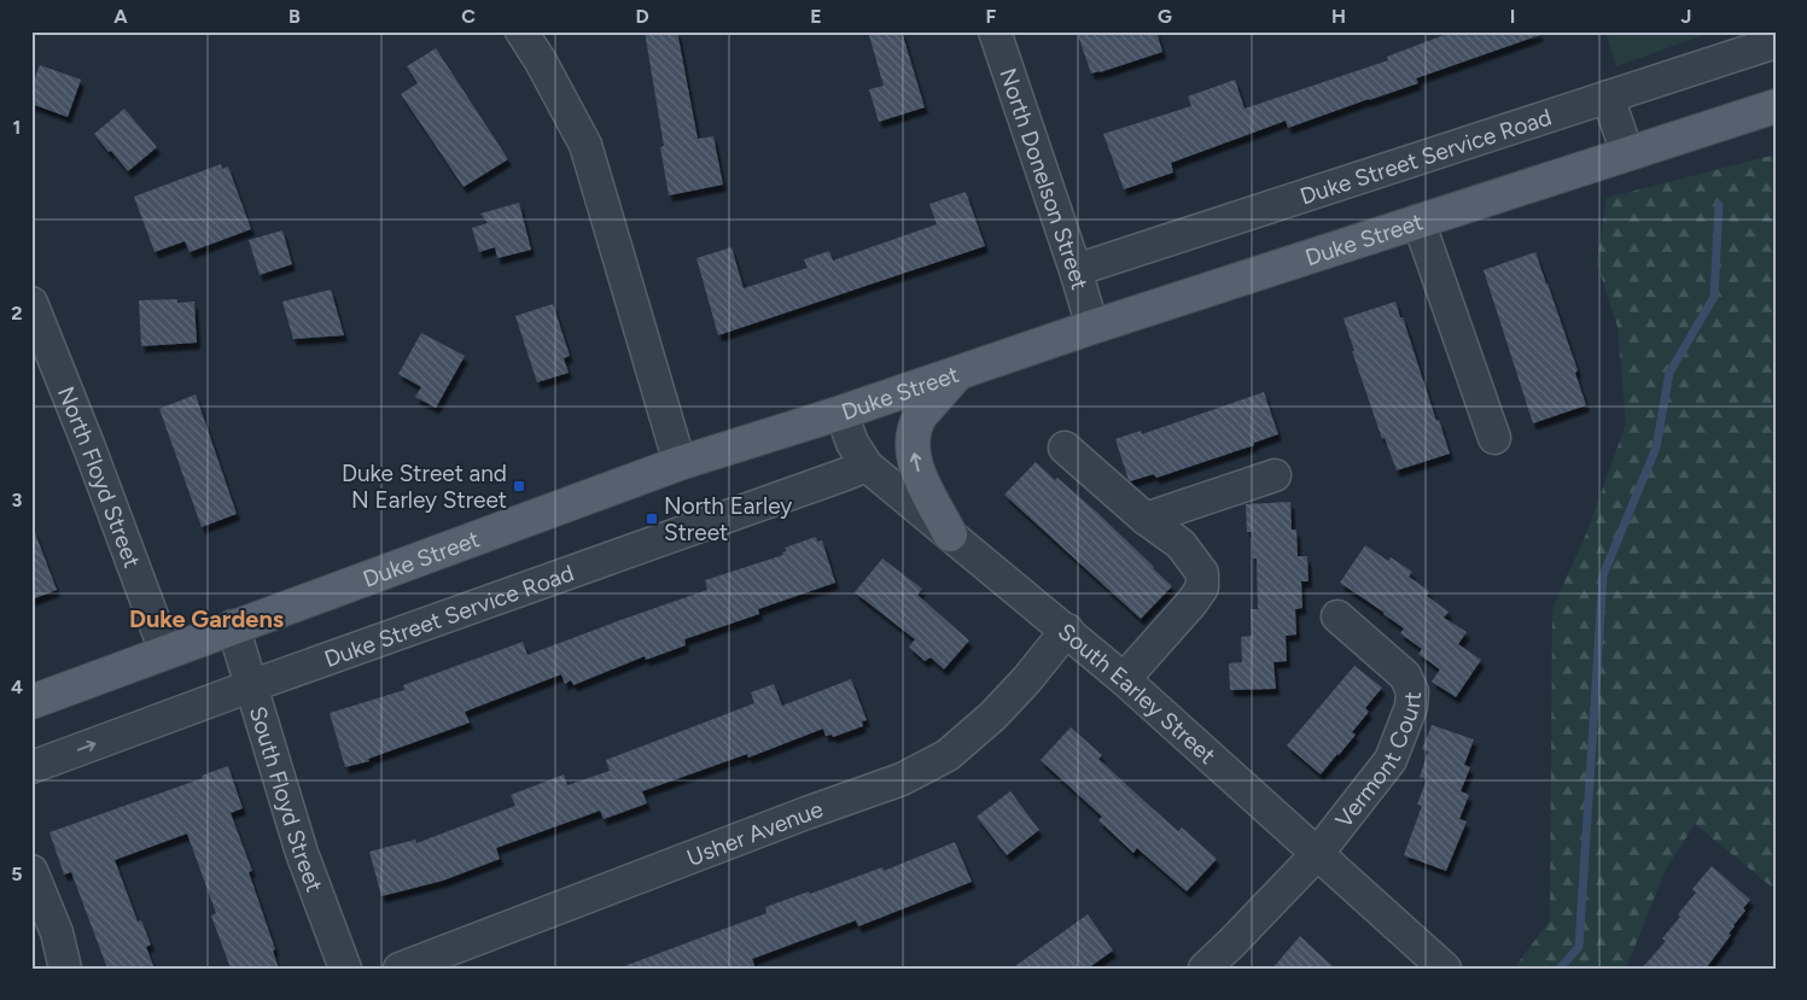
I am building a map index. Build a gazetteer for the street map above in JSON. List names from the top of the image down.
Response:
{
  "streets": {
    "main road": ["Duke Street"],
    "street": [
      "Duke Street Service Road",
      "North Donelson Street",
      "North Floyd Street",
      "South Earley Street",
      "Vermont Court",
      "South Floyd Street",
      "Usher Avenue"
    ]
  },
  "crossings": [
    ["Duke Street Service Road", "North Donelson Street"],
    ["Duke Street Service Road", "South Earley Street"],
    ["Duke Street Service Road", "South Floyd Street"],
    ["North Donelson Street", "Duke Street"],
    ["Duke Street", "North Floyd Street"],
    ["Duke Street", "South Earley Street"],
    ["Duke Street", "South Floyd Street"],
    ["South Earley Street", "Vermont Court"],
    ["South Earley Street", "Usher Avenue"]
  ],
  "districts": ["Duke Gardens"],
  "places": {
    "transit": ["Duke Street and N Earley Street", "North Earley Street"]
  },
  "grid": {
    "columns": [
      "A",
      "B",
      "C",
      "D",
      "E",
      "F",
      "G",
      "H",
      "I",
      "J"
    ],
    "rows": [
      "1",
      "2",
      "3",
      "4",
      "5"
    ]
  }
}
